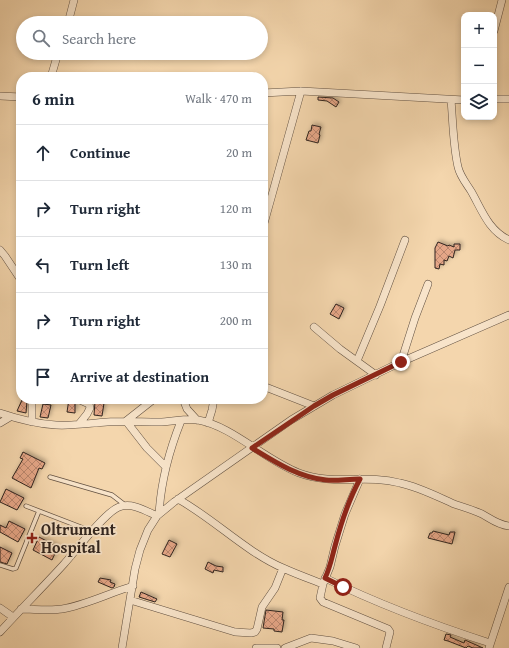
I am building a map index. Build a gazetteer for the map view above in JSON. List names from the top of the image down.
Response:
{
  "places": {
    "health": ["Oltrument Hospital"]
  },
  "page": {
    "map_buttons": ["+", "−"],
    "search": "Search here",
    "heading": ["6 min", "Walk · 470 m"],
    "list": [
      ["Continue", "20 m"],
      ["Turn right", "120 m"],
      ["Turn left", "130 m"],
      ["Turn right", "200 m"],
      "Arrive at destination"
    ]
  }
}
